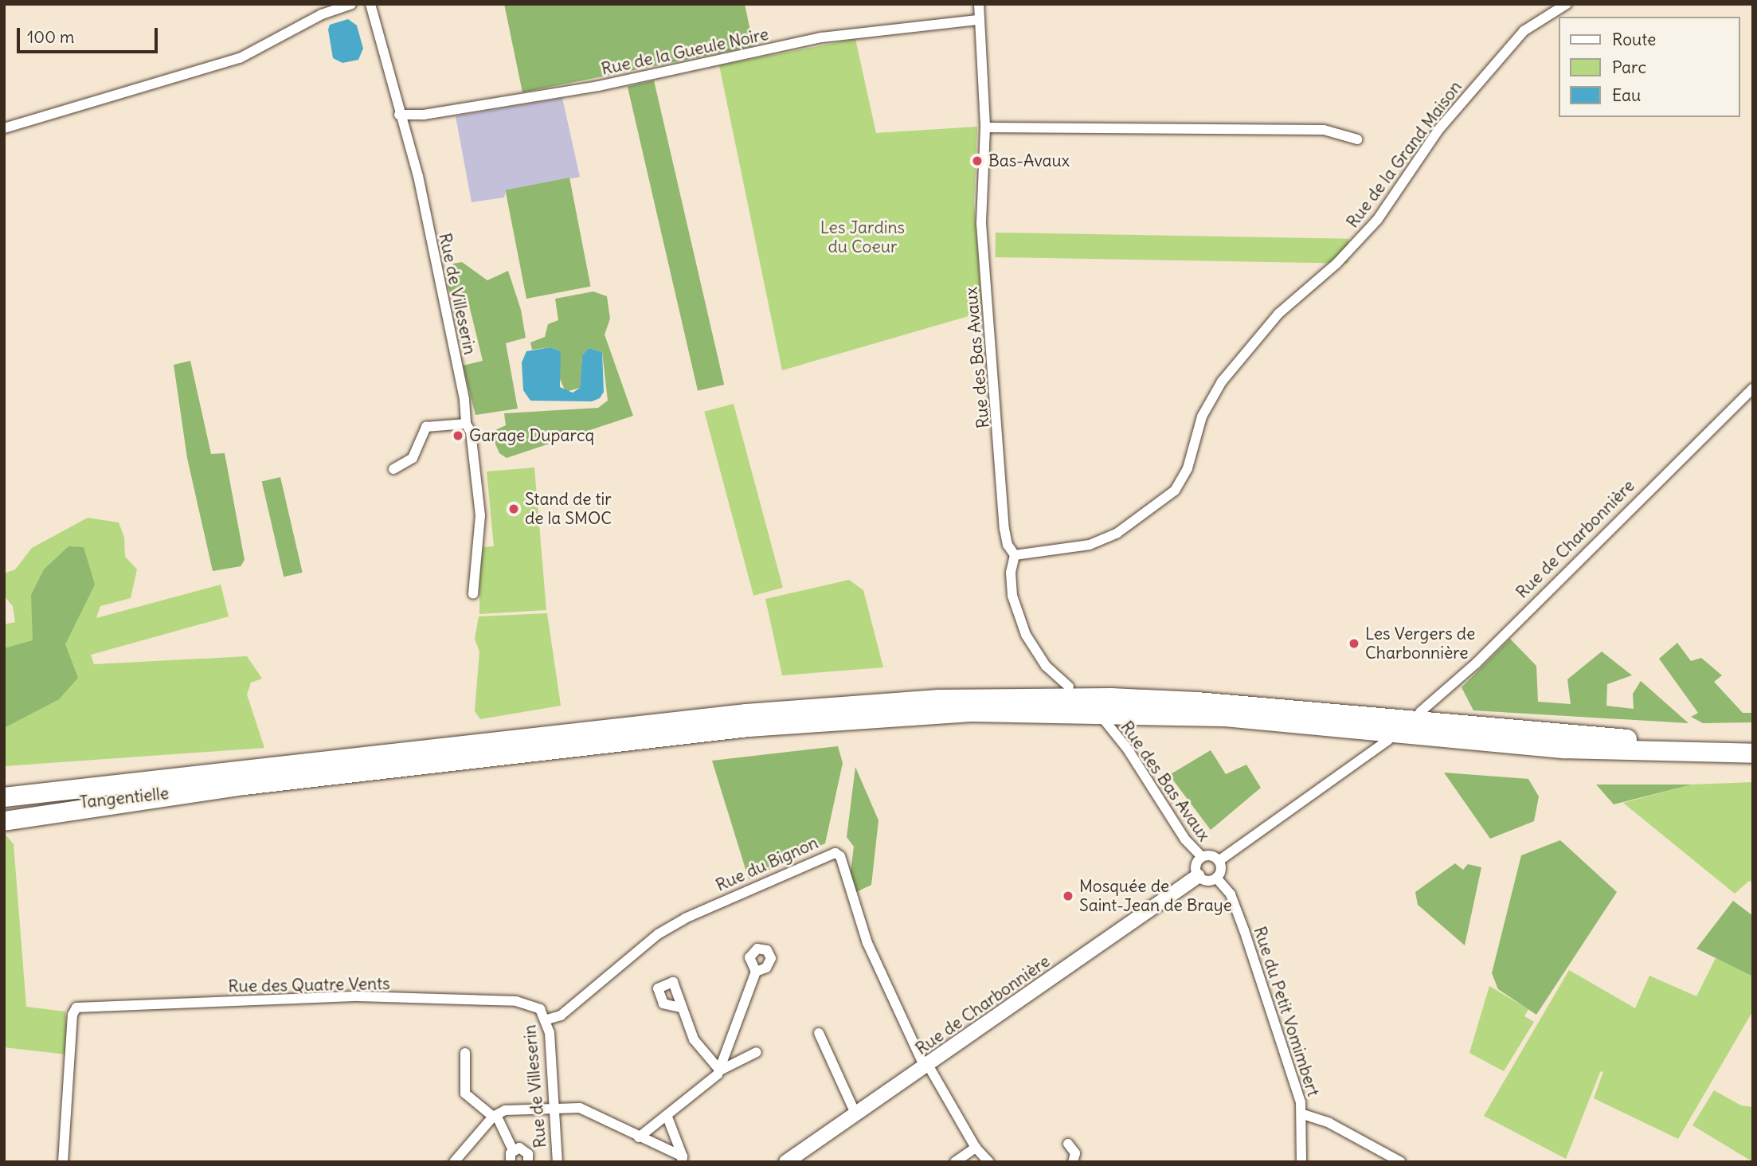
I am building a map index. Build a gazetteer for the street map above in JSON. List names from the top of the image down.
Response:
{
  "streets": {
    "highway": ["Tangentielle"],
    "street": [
      "Rue de la Gueule Noire",
      "Rue de la Grand Maison",
      "Rue de Villeserin",
      "Rue des Bas Avaux",
      "Rue de Charbonnière",
      "Rue du Bignon",
      "Rue des Quatre Vents",
      "Rue du Petit Vomimbert"
    ]
  },
  "crossings": [
    ["Rue de la Gueule Noire", "Rue de Villeserin"],
    ["Rue de la Gueule Noire", "Rue des Bas Avaux"],
    ["Rue de la Grand Maison", "Rue des Bas Avaux"],
    ["Rue de Villeserin", "Rue du Bignon"],
    ["Rue de Villeserin", "Rue des Quatre Vents"],
    ["Rue des Bas Avaux", "Rue de Charbonnière"],
    ["Rue des Bas Avaux", "Rue du Petit Vomimbert"],
    ["Rue de Charbonnière", "Rue du Bignon"],
    ["Rue de Charbonnière", "Rue du Petit Vomimbert"]
  ],
  "parks": ["Les Jardins du Coeur"],
  "places": [
    "Bas-Avaux",
    "Garage Duparcq",
    "Stand de tir de la SMOC",
    "Les Vergers de Charbonnière",
    "Mosquée de Saint-Jean de Braye"
  ],
  "legend": ["Route", "Parc", "Eau"],
  "scale_bar": "100 m"
}
